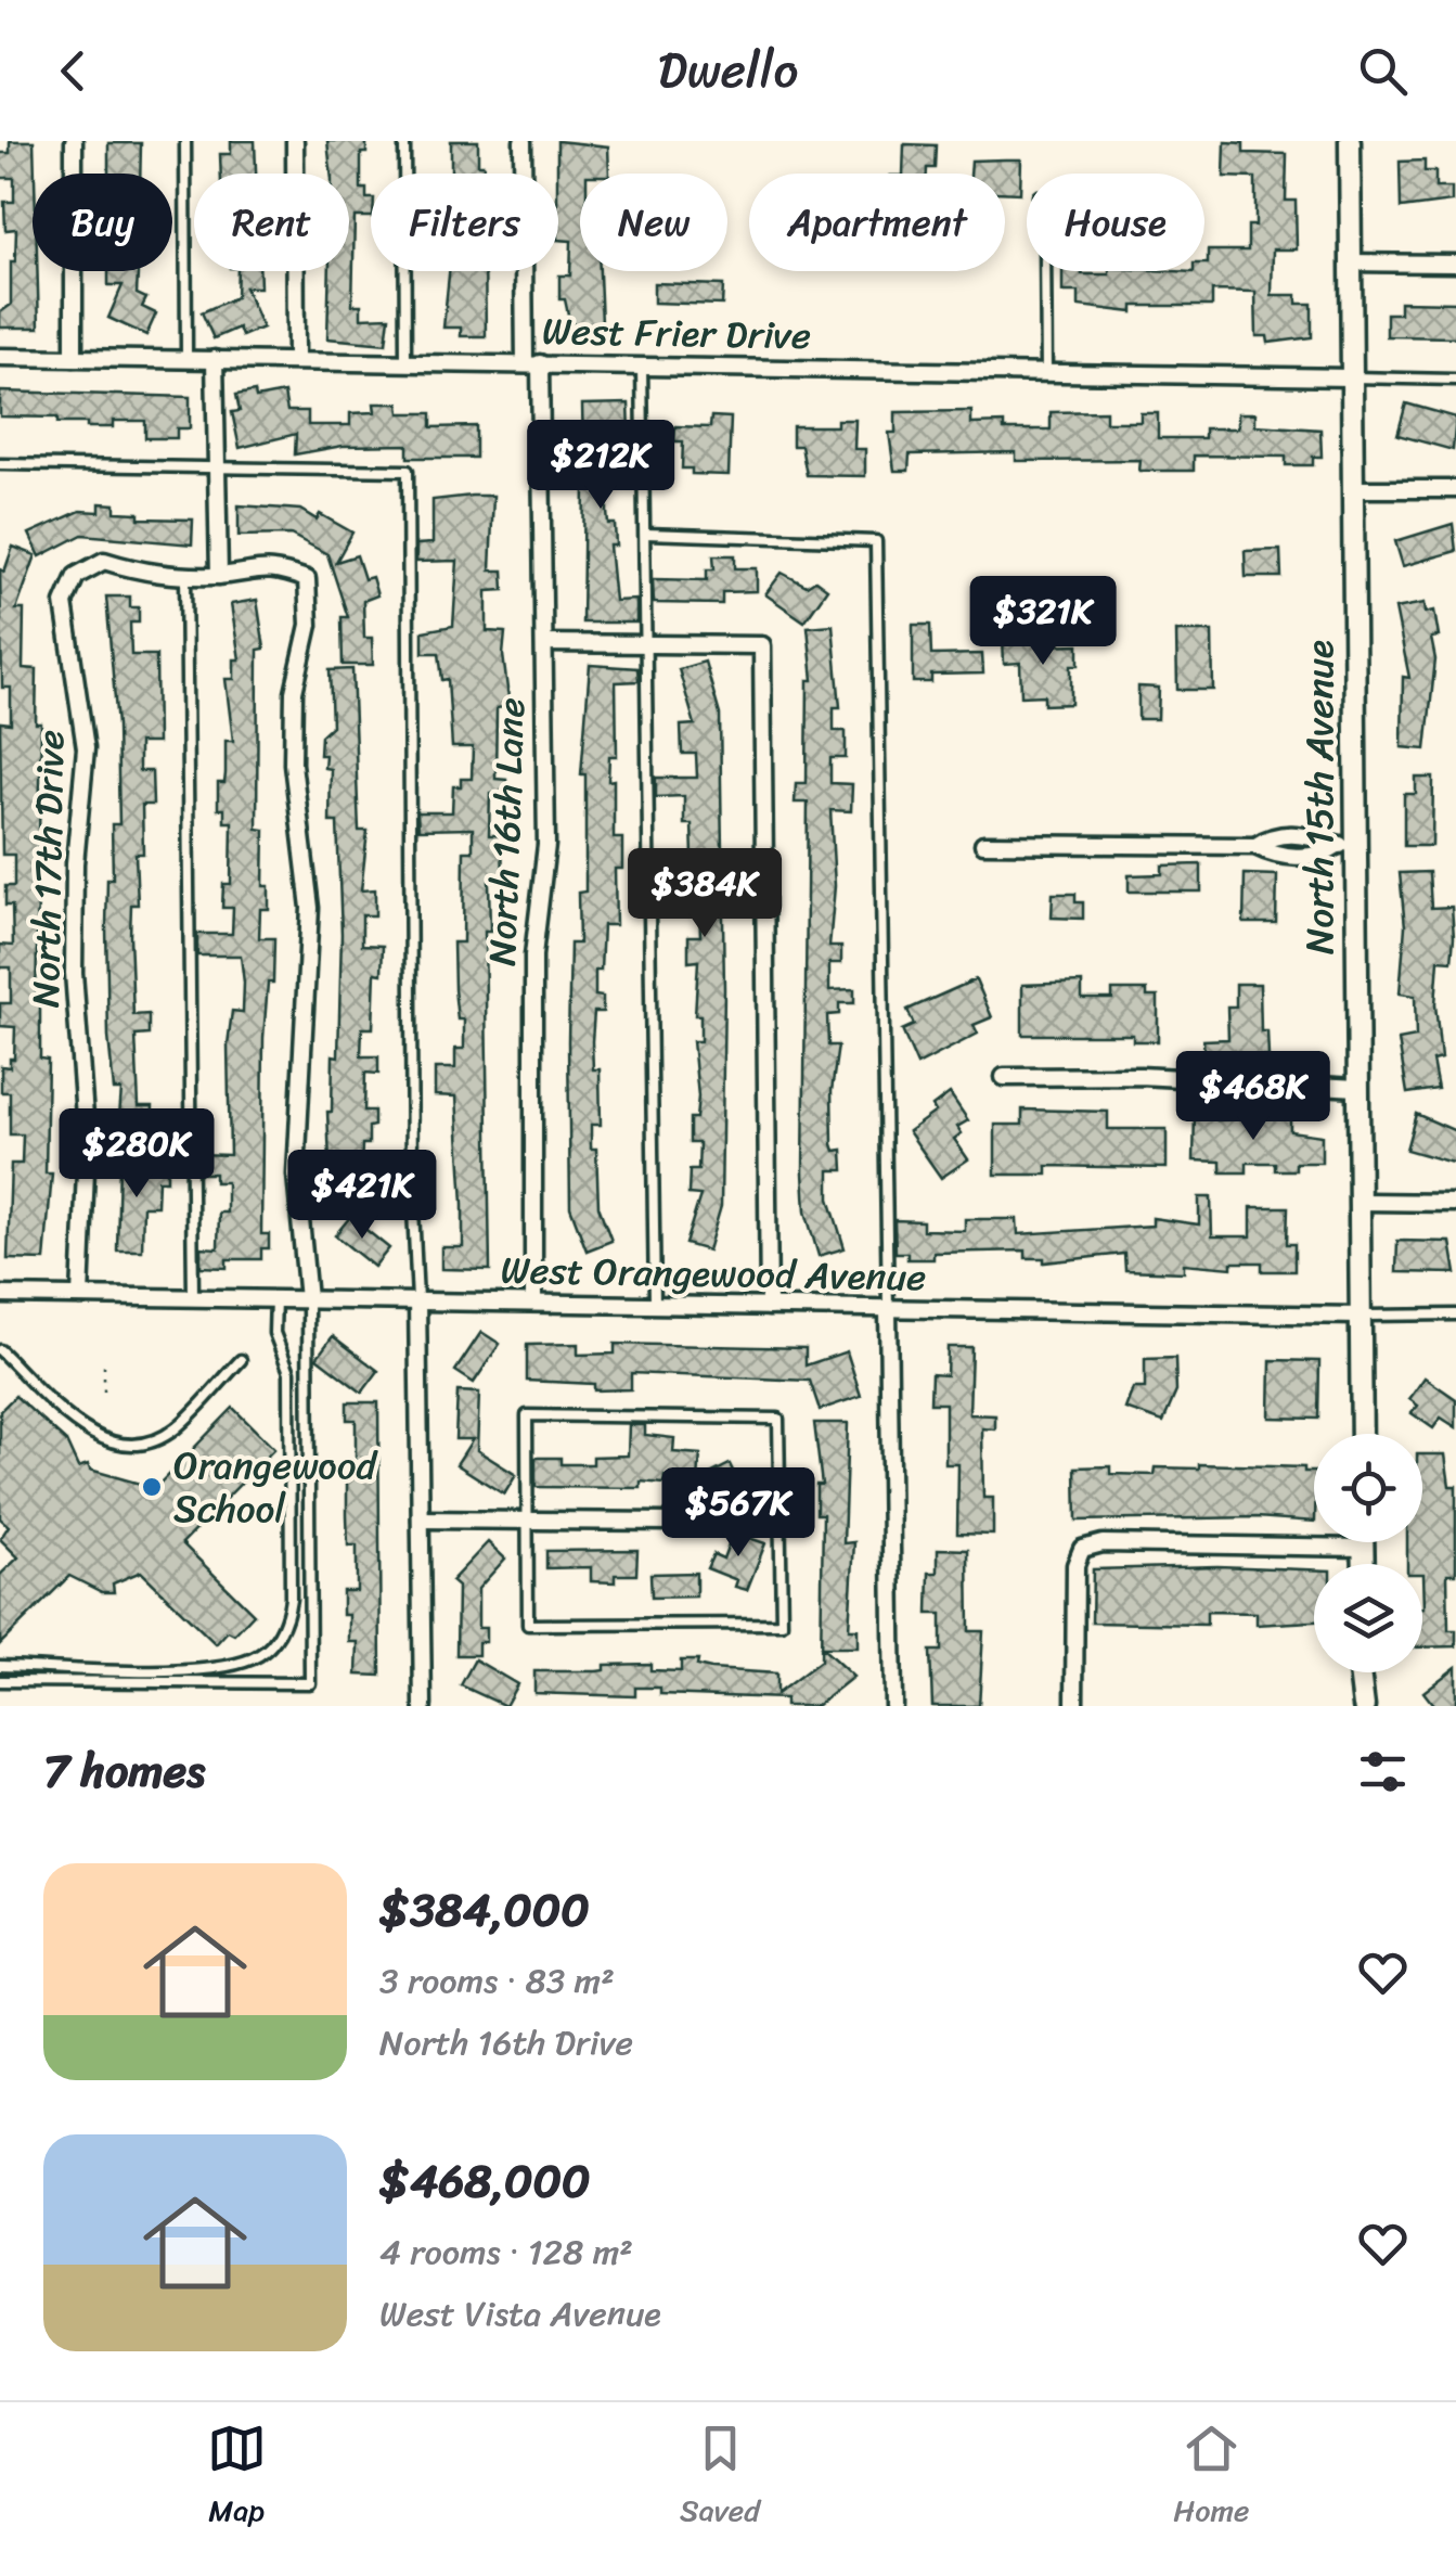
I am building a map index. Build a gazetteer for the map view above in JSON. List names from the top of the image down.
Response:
{
  "streets": {
    "street": [
      "West Frier Drive",
      "North 15th Avenue",
      "North 16th Lane",
      "North 17th Drive",
      "West Orangewood Avenue"
    ]
  },
  "crossings": [
    ["West Frier Drive", "North 15th Avenue"],
    ["West Frier Drive", "North 16th Lane"],
    ["North 15th Avenue", "West Orangewood Avenue"],
    ["North 16th Lane", "West Orangewood Avenue"],
    ["North 17th Drive", "West Orangewood Avenue"]
  ],
  "places": ["Orangewood School"],
  "page": {
    "header": "Dwello",
    "chip": [
      "Buy",
      "Rent",
      "Filters",
      "New",
      "Apartment",
      "House"
    ],
    "price": [
      "$212K",
      "$321K",
      "$384K",
      "$468K",
      "$280K",
      "$421K",
      "$567K"
    ],
    "heading": "7 homes",
    "list": [
      {
        "name": "$384,000",
        "note": "3 rooms · 83 m² · North 16th Drive"
      },
      {
        "name": "$468,000",
        "note": "4 rooms · 128 m² · West Vista Avenue"
      }
    ],
    "tabs": ["Map", "Saved", "Home"]
  }
}
